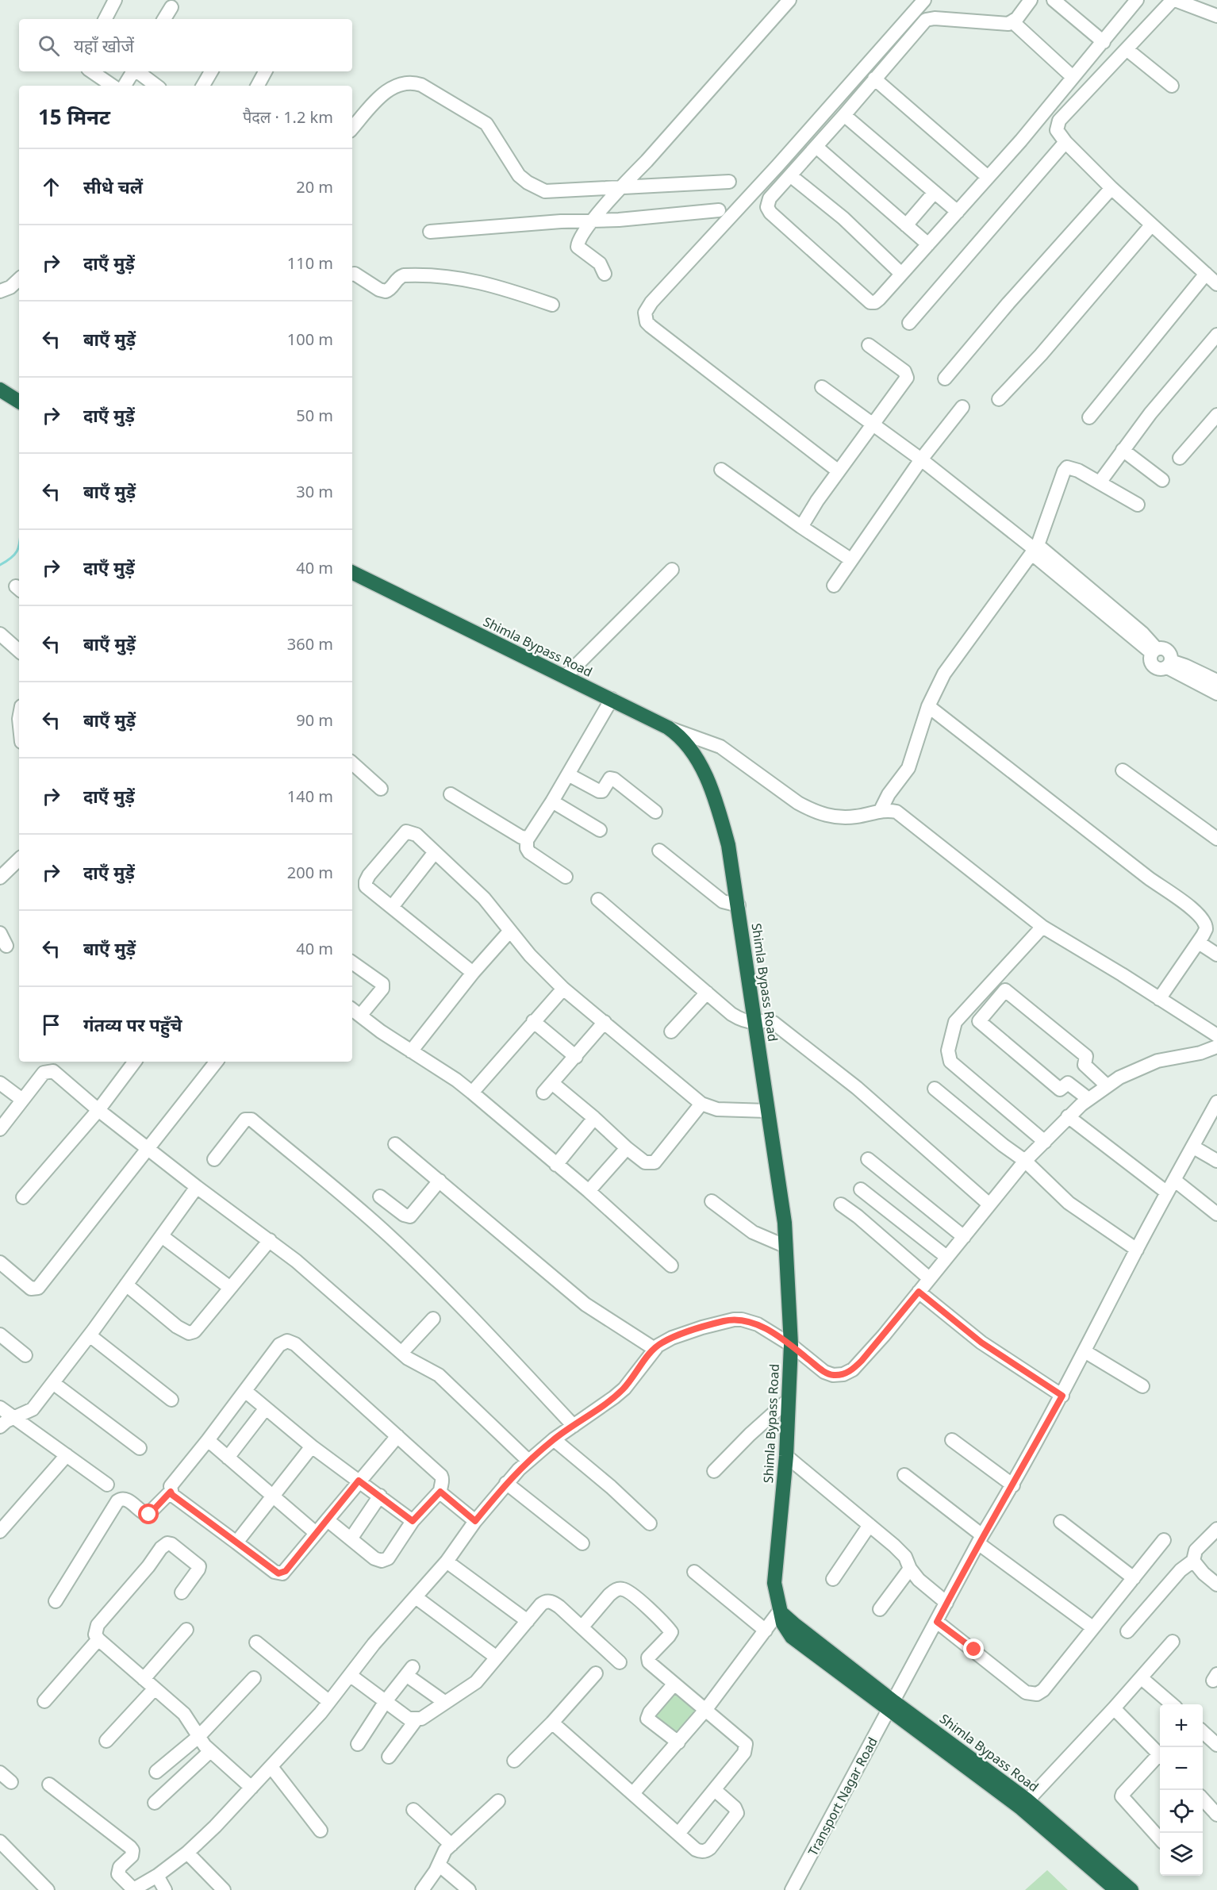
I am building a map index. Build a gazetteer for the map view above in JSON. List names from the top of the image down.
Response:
{
  "streets": {
    "highway": ["Shimla Bypass Road"],
    "street": ["Transport Nagar Road"]
  },
  "crossings": [
    ["Shimla Bypass Road", "Transport Nagar Road"]
  ],
  "page": {
    "search": "यहाँ खोजें",
    "heading": ["15 मिनट", "पैदल · 1.2 km"],
    "list": [
      ["सीधे चलें", "20 m"],
      ["दाएँ मुड़ें", "110 m"],
      ["बाएँ मुड़ें", "100 m"],
      ["दाएँ मुड़ें", "50 m"],
      ["बाएँ मुड़ें", "30 m"],
      ["दाएँ मुड़ें", "40 m"],
      ["बाएँ मुड़ें", "360 m"],
      ["बाएँ मुड़ें", "90 m"],
      ["दाएँ मुड़ें", "140 m"],
      ["दाएँ मुड़ें", "200 m"],
      ["बाएँ मुड़ें", "40 m"],
      "गंतव्य पर पहुँचे"
    ],
    "map_buttons": ["+", "−"]
  }
}
